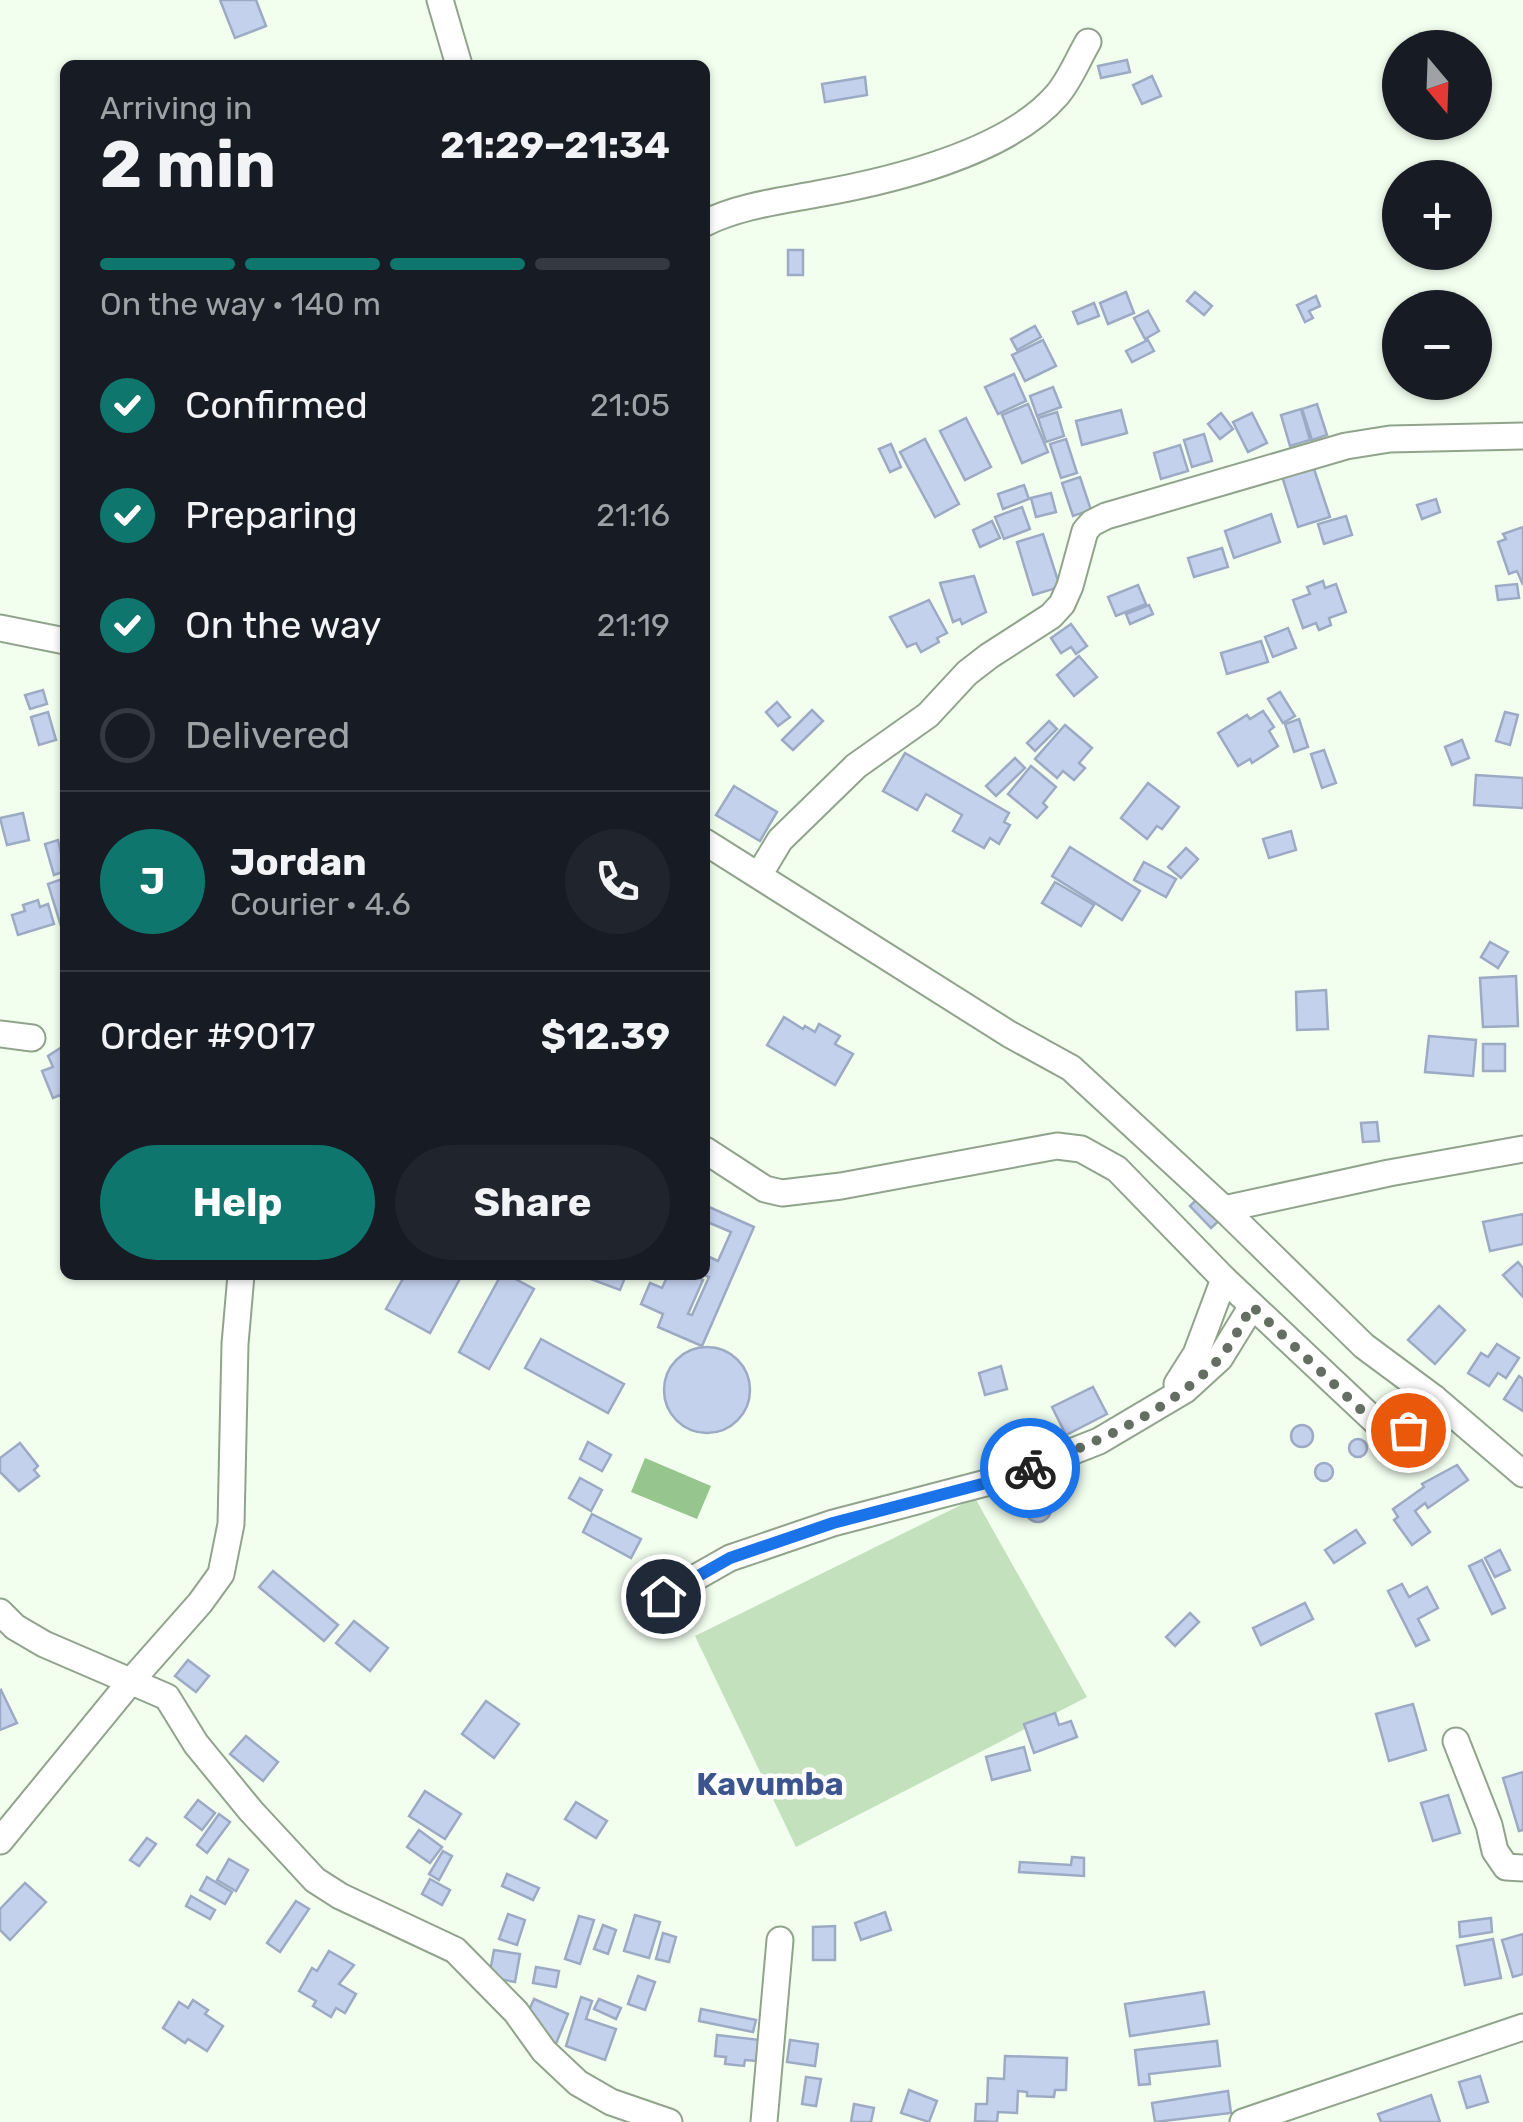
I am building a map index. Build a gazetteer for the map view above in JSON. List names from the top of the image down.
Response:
{
  "districts": ["Kavumba"],
  "north": "bottom",
  "page": {
    "map_buttons": ["+", "−"],
    "heading": ["2 min", "Arriving in", "21:29–21:34"],
    "panel": [
      "Jordan",
      "Courier · 4.6",
      "Order #9017",
      "$12.39"
    ],
    "bar": "On the way · 140 m",
    "list": [
      ["Confirmed", "21:05"],
      ["Preparing", "21:16"],
      ["On the way", "21:19"],
      "Delivered"
    ],
    "round": "J",
    "buttons": ["Help", "Share"]
  }
}
